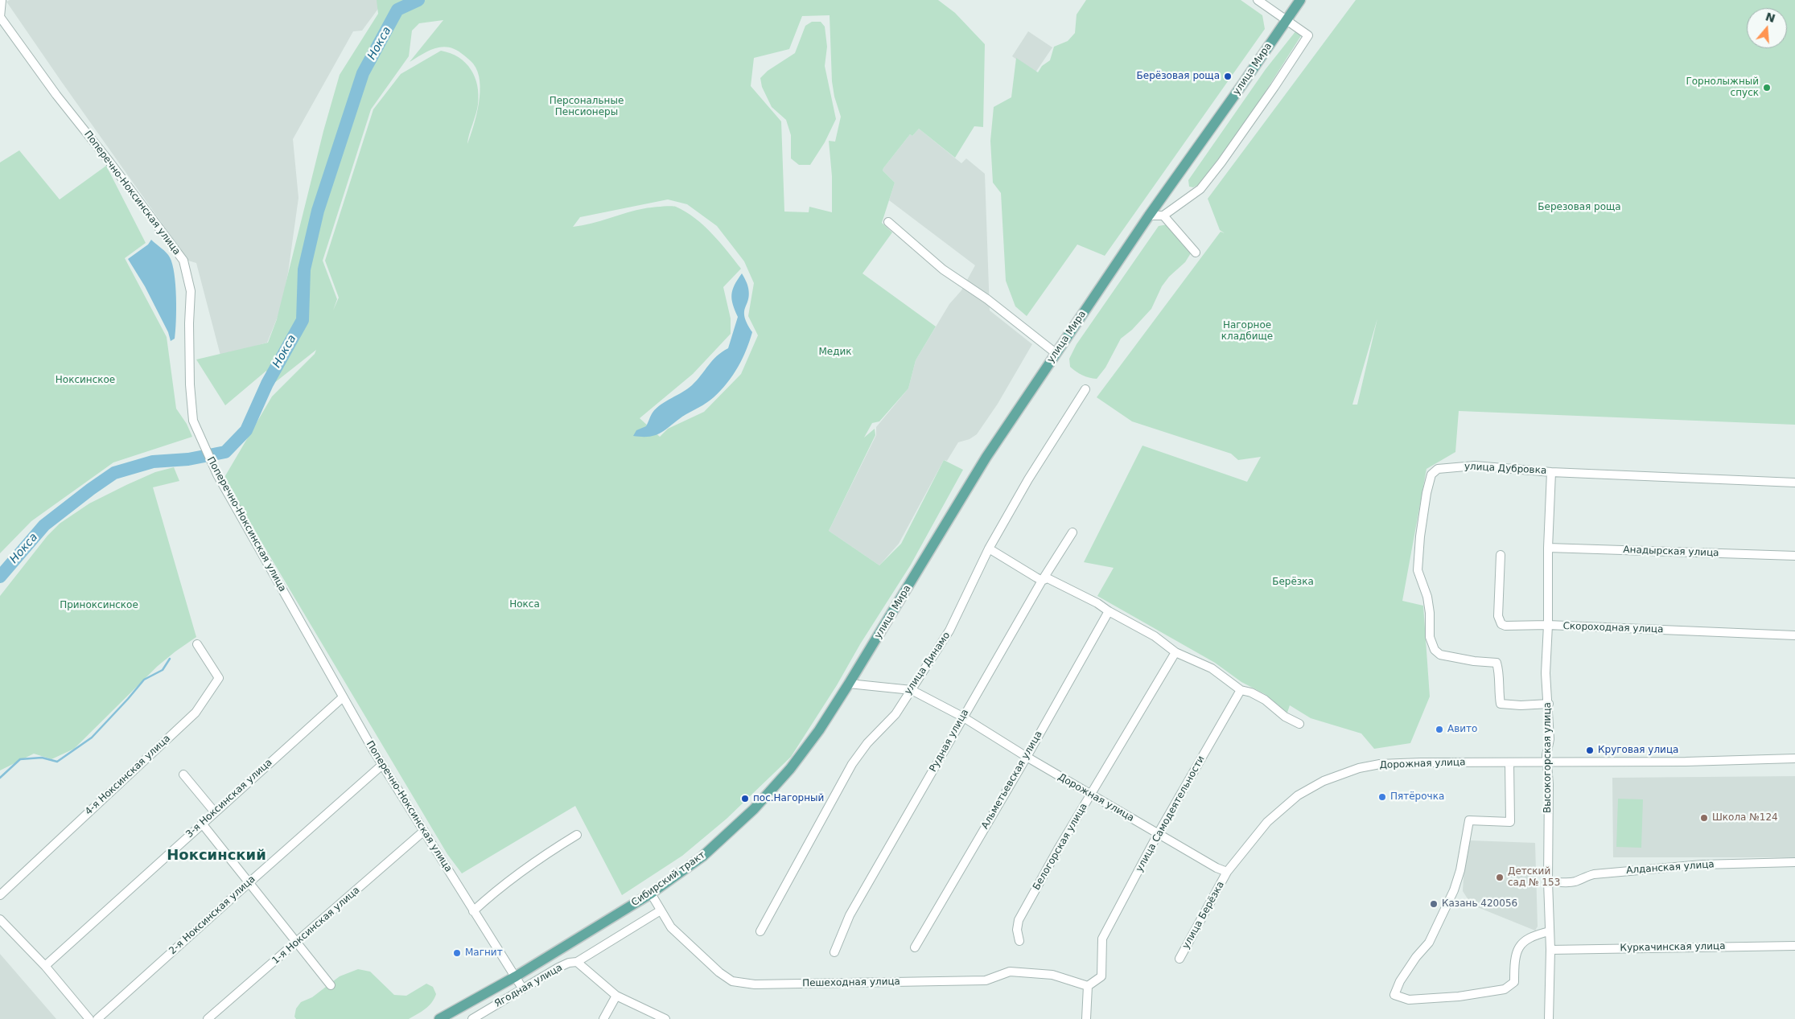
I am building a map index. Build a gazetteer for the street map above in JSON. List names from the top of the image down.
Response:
{
  "streets": {
    "main road": ["улица Мира", "Сибирский тракт"],
    "street": [
      "Поперечно-Ноксинская улица",
      "улица Дубровка",
      "Анадырская улица",
      "Скороходная улица",
      "улица Динамо",
      "Рудная улица",
      "Высокогорская улица",
      "Дорожная улица",
      "4-я Ноксинская улица",
      "Альметьевская улица",
      "3-я Ноксинская улица",
      "улица Самодеятельности",
      "Белогорская улица",
      "Алданская улица",
      "2-я Ноксинская улица",
      "улица Берёзка",
      "1-я Ноксинская улица",
      "Куркачинская улица",
      "Пешеходная улица",
      "Ягодная улица"
    ]
  },
  "crossings": [
    ["улица Мира", "Дорожная улица"],
    ["улица Мира", "Сибирский тракт"],
    ["Поперечно-Ноксинская улица", "3-я Ноксинская улица"],
    ["Поперечно-Ноксинская улица", "Сибирский тракт"],
    ["Поперечно-Ноксинская улица", "2-я Ноксинская улица"],
    ["Поперечно-Ноксинская улица", "1-я Ноксинская улица"],
    ["Поперечно-Ноксинская улица", "Ягодная улица"],
    ["улица Дубровка", "Высокогорская улица"],
    ["Анадырская улица", "Высокогорская улица"],
    ["Скороходная улица", "Высокогорская улица"],
    ["улица Динамо", "Дорожная улица"],
    ["Рудная улица", "Дорожная улица"],
    ["Высокогорская улица", "Дорожная улица"],
    ["Высокогорская улица", "Алданская улица"],
    ["Высокогорская улица", "Куркачинская улица"],
    ["Дорожная улица", "Альметьевская улица"],
    ["Дорожная улица", "улица Самодеятельности"],
    ["Дорожная улица", "Белогорская улица"],
    ["Дорожная улица", "Сибирский тракт"],
    ["Дорожная улица", "улица Берёзка"],
    ["улица Самодеятельности", "Пешеходная улица"],
    ["Сибирский тракт", "Пешеходная улица"],
    ["Пешеходная улица", "Ягодная улица"]
  ],
  "districts": ["Ноксинский"],
  "water": ["Нокса"],
  "parks": [
    "Персональные Пенсионеры",
    "Березовая роща",
    "Нагорное кладбище",
    "Медик",
    "Ноксинское",
    "Берёзка",
    "Нокса",
    "Приноксинское"
  ],
  "places": [
    "Берёзовая роща",
    "Горнолыжный спуск",
    "Авито",
    "Круговая улица",
    "Пятёрочка",
    "пос.Нагорный",
    "Школа №124",
    "Детский сад № 153",
    "Казань 420056",
    "Магнит"
  ],
  "north": "top"
}
